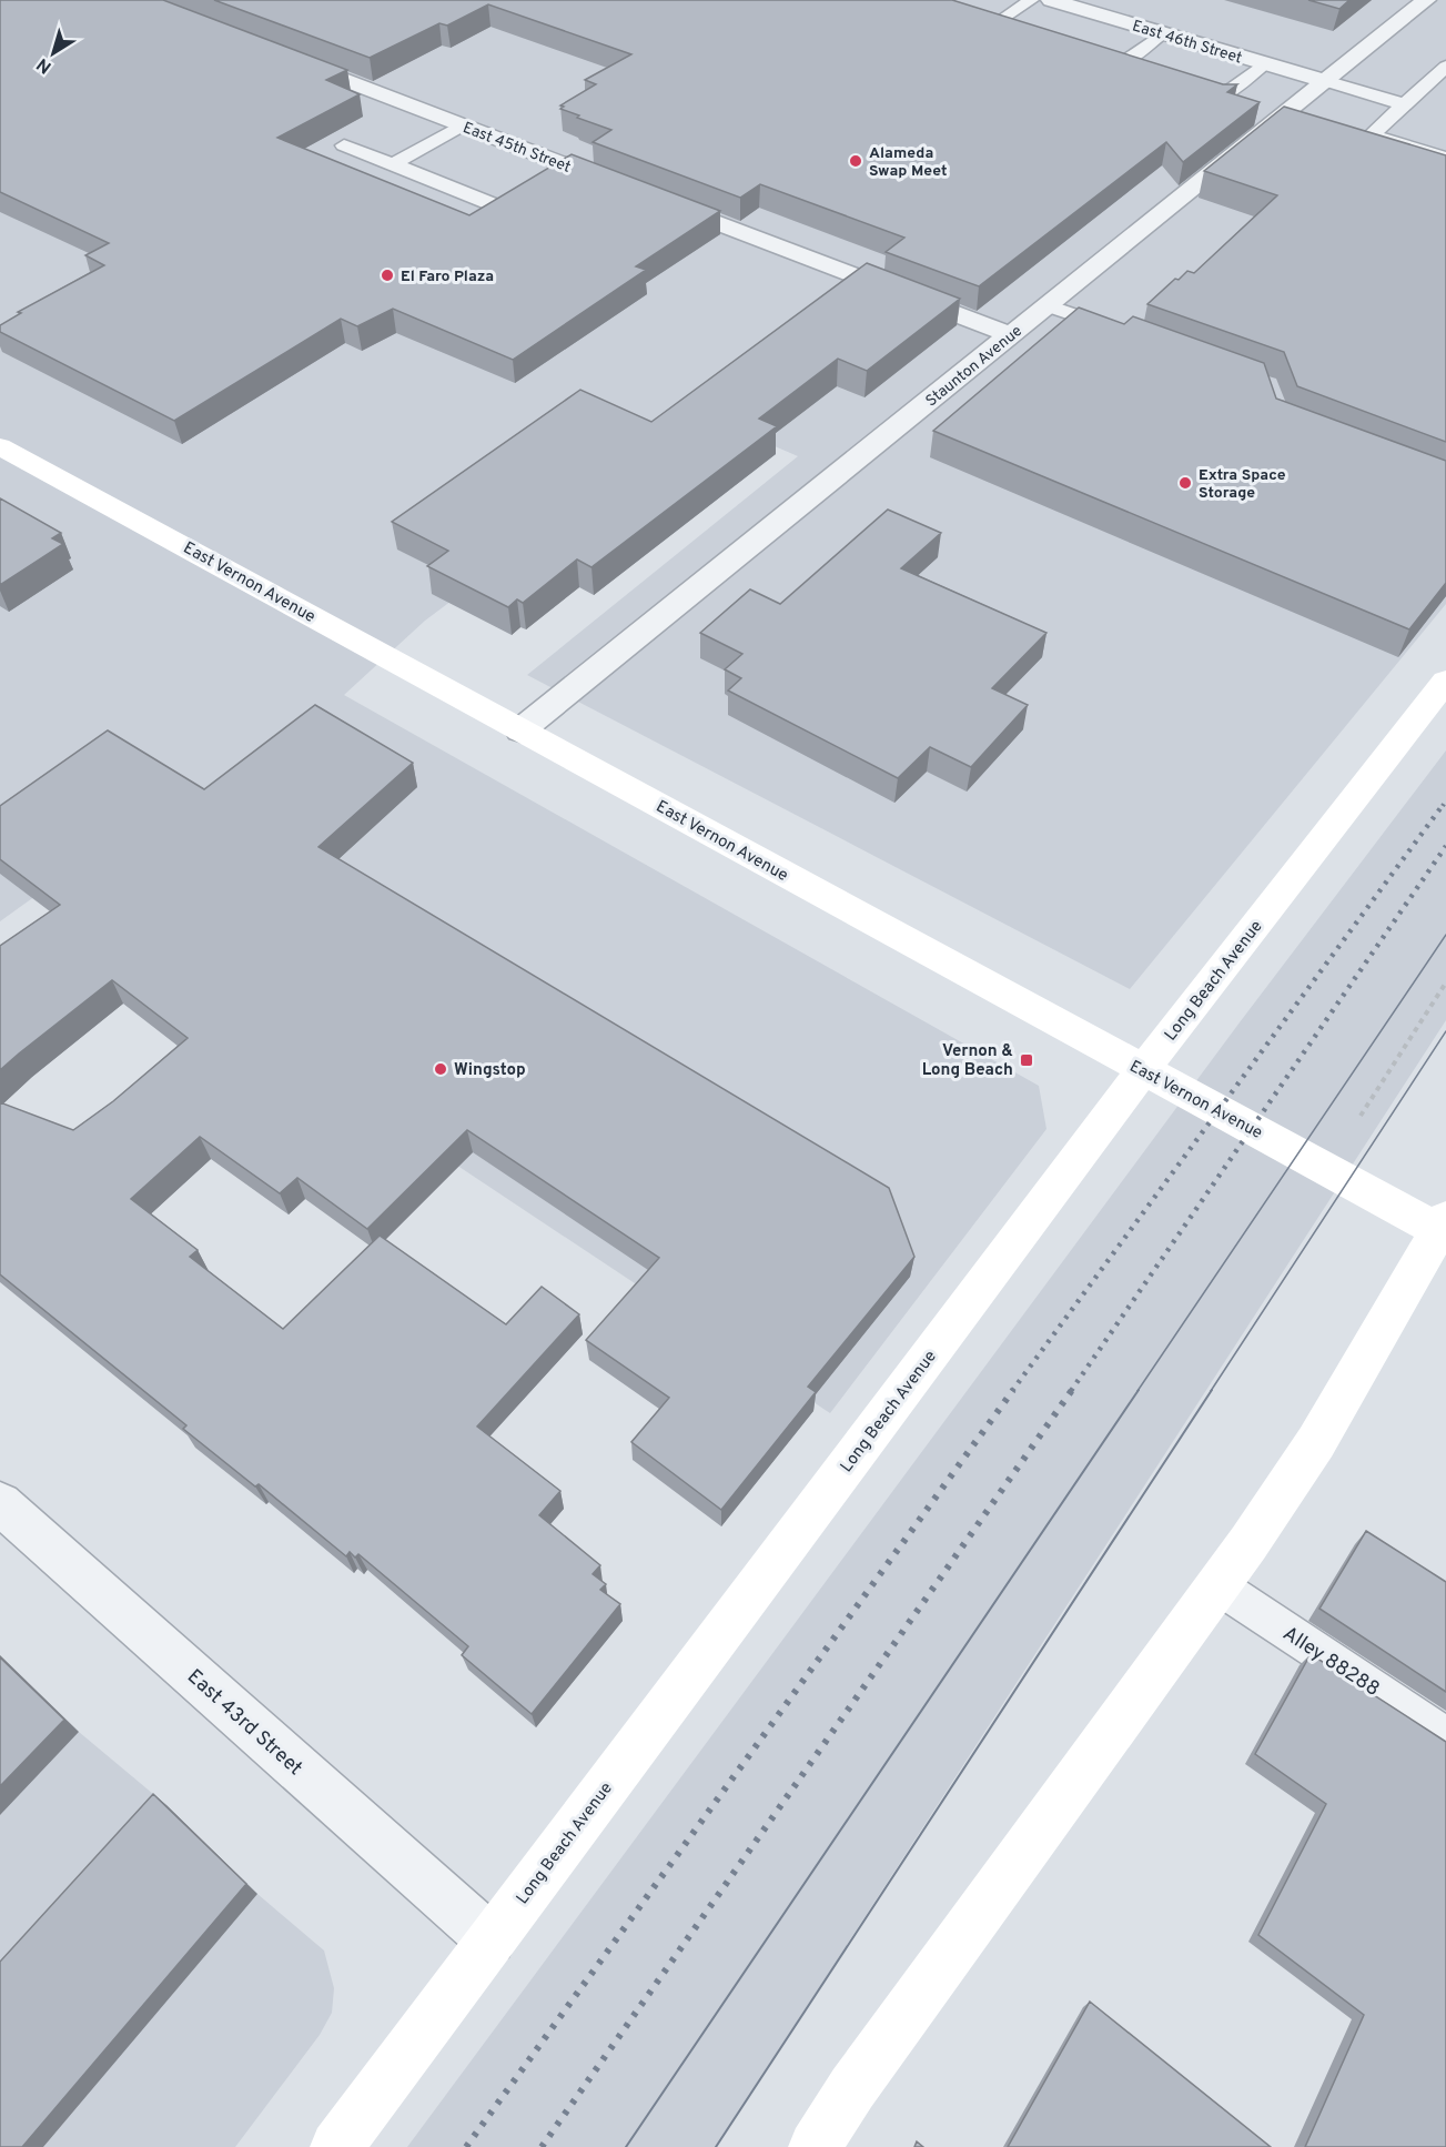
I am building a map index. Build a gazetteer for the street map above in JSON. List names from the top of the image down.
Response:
{
  "streets": {
    "main road": ["East Vernon Avenue", "Long Beach Avenue"],
    "street": [
      "East 46th Street",
      "East 45th Street",
      "Staunton Avenue",
      "East 43rd Street"
    ],
    "lane": ["Alley 88288"]
  },
  "crossings": [
    ["East 46th Street", "Staunton Avenue"],
    ["Staunton Avenue", "East Vernon Avenue"],
    ["East Vernon Avenue", "Long Beach Avenue"],
    ["Long Beach Avenue", "East 43rd Street"]
  ],
  "places": {
    "other": [
      "Alameda Swap Meet",
      "El Faro Plaza",
      "Extra Space Storage",
      "Wingstop"
    ],
    "transit": ["Vernon & Long Beach"]
  },
  "north": "bottom left"
}
